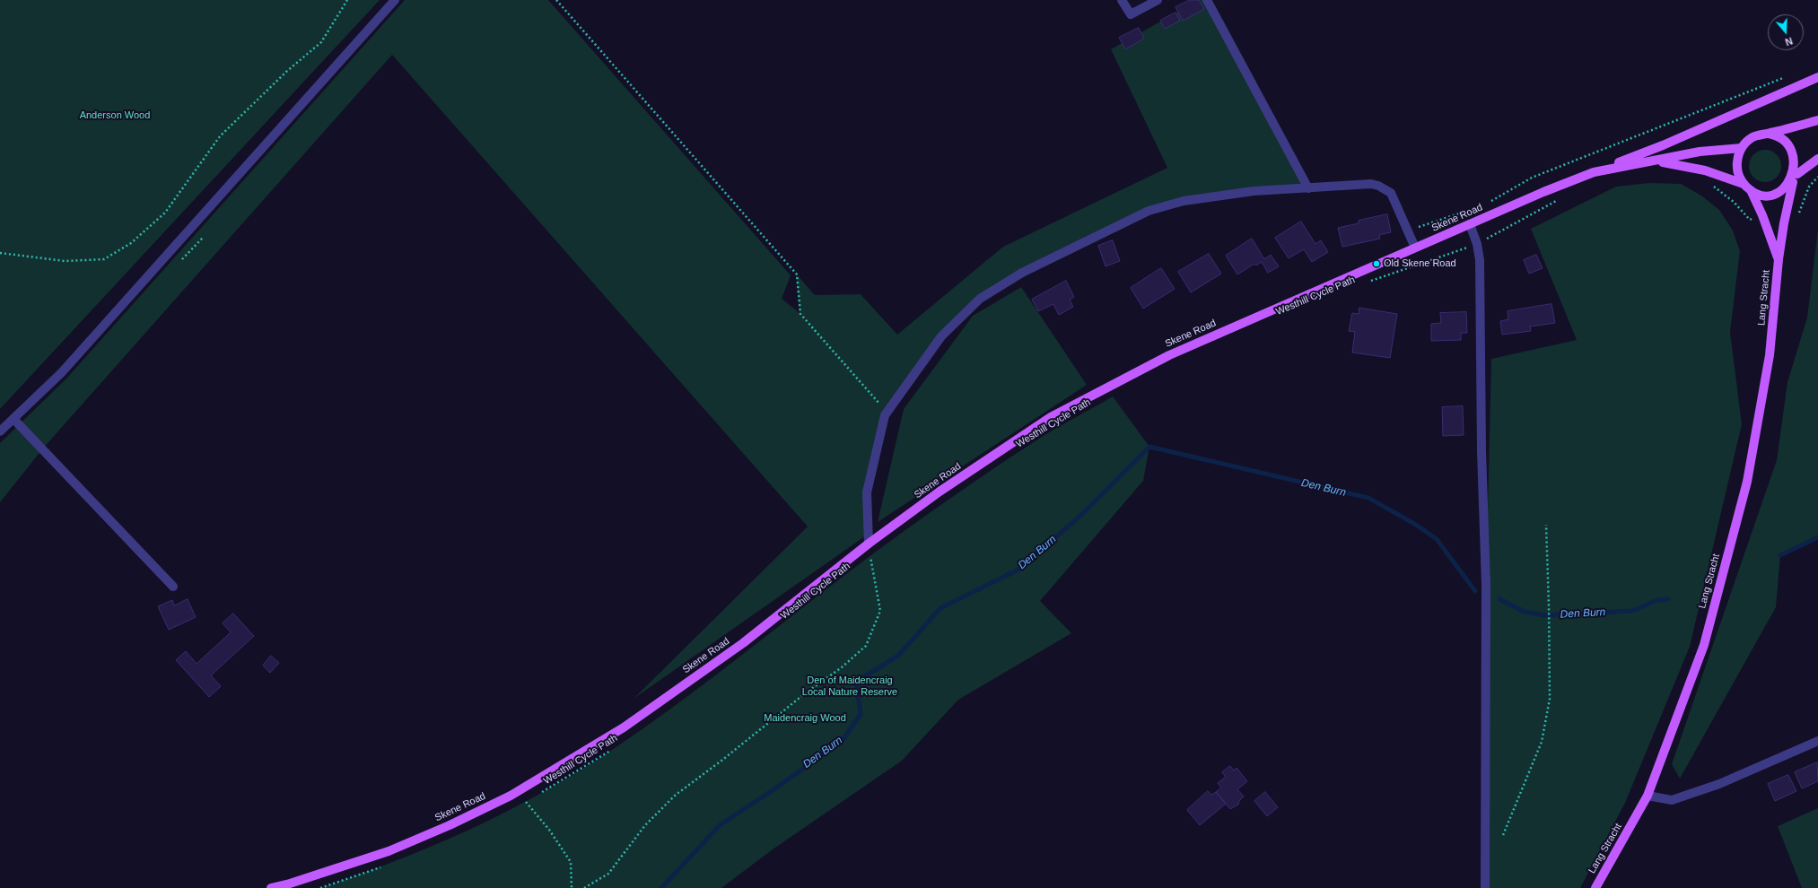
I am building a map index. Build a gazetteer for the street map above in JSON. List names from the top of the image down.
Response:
{
  "streets": {
    "main road": ["Skene Road", "Lang Stracht"],
    "path": ["Westhill Cycle Path"]
  },
  "crossings": [
    ["Skene Road", "Lang Stracht"]
  ],
  "water": ["Den Burn"],
  "parks": ["Anderson Wood", "Den of Maidencraig Local Nature Reserve", "Maidencraig Wood"],
  "places": ["Old Skene Road"],
  "north": "bottom"
}
